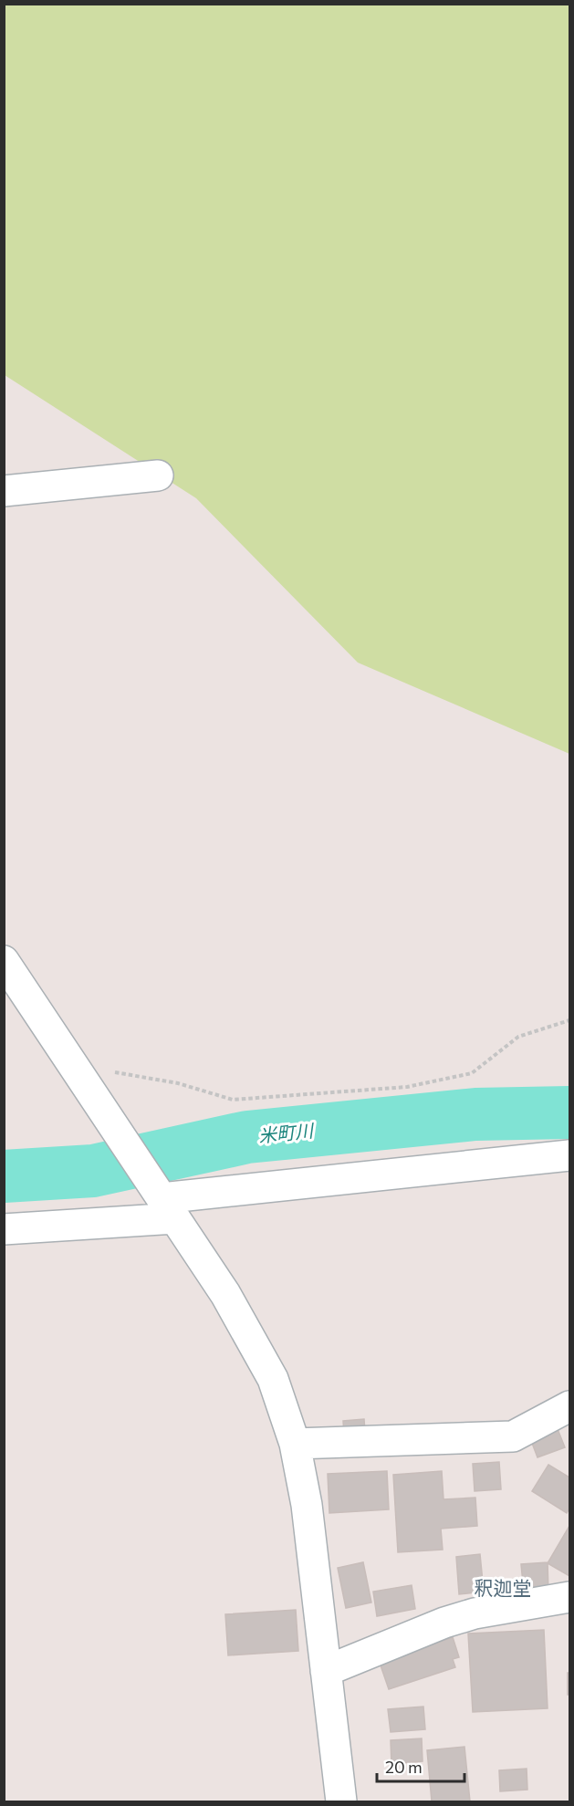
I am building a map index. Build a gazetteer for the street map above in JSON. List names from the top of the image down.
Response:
{
  "districts": ["釈迦堂"],
  "water": ["米町川"],
  "scale_bar": "20 m"
}
